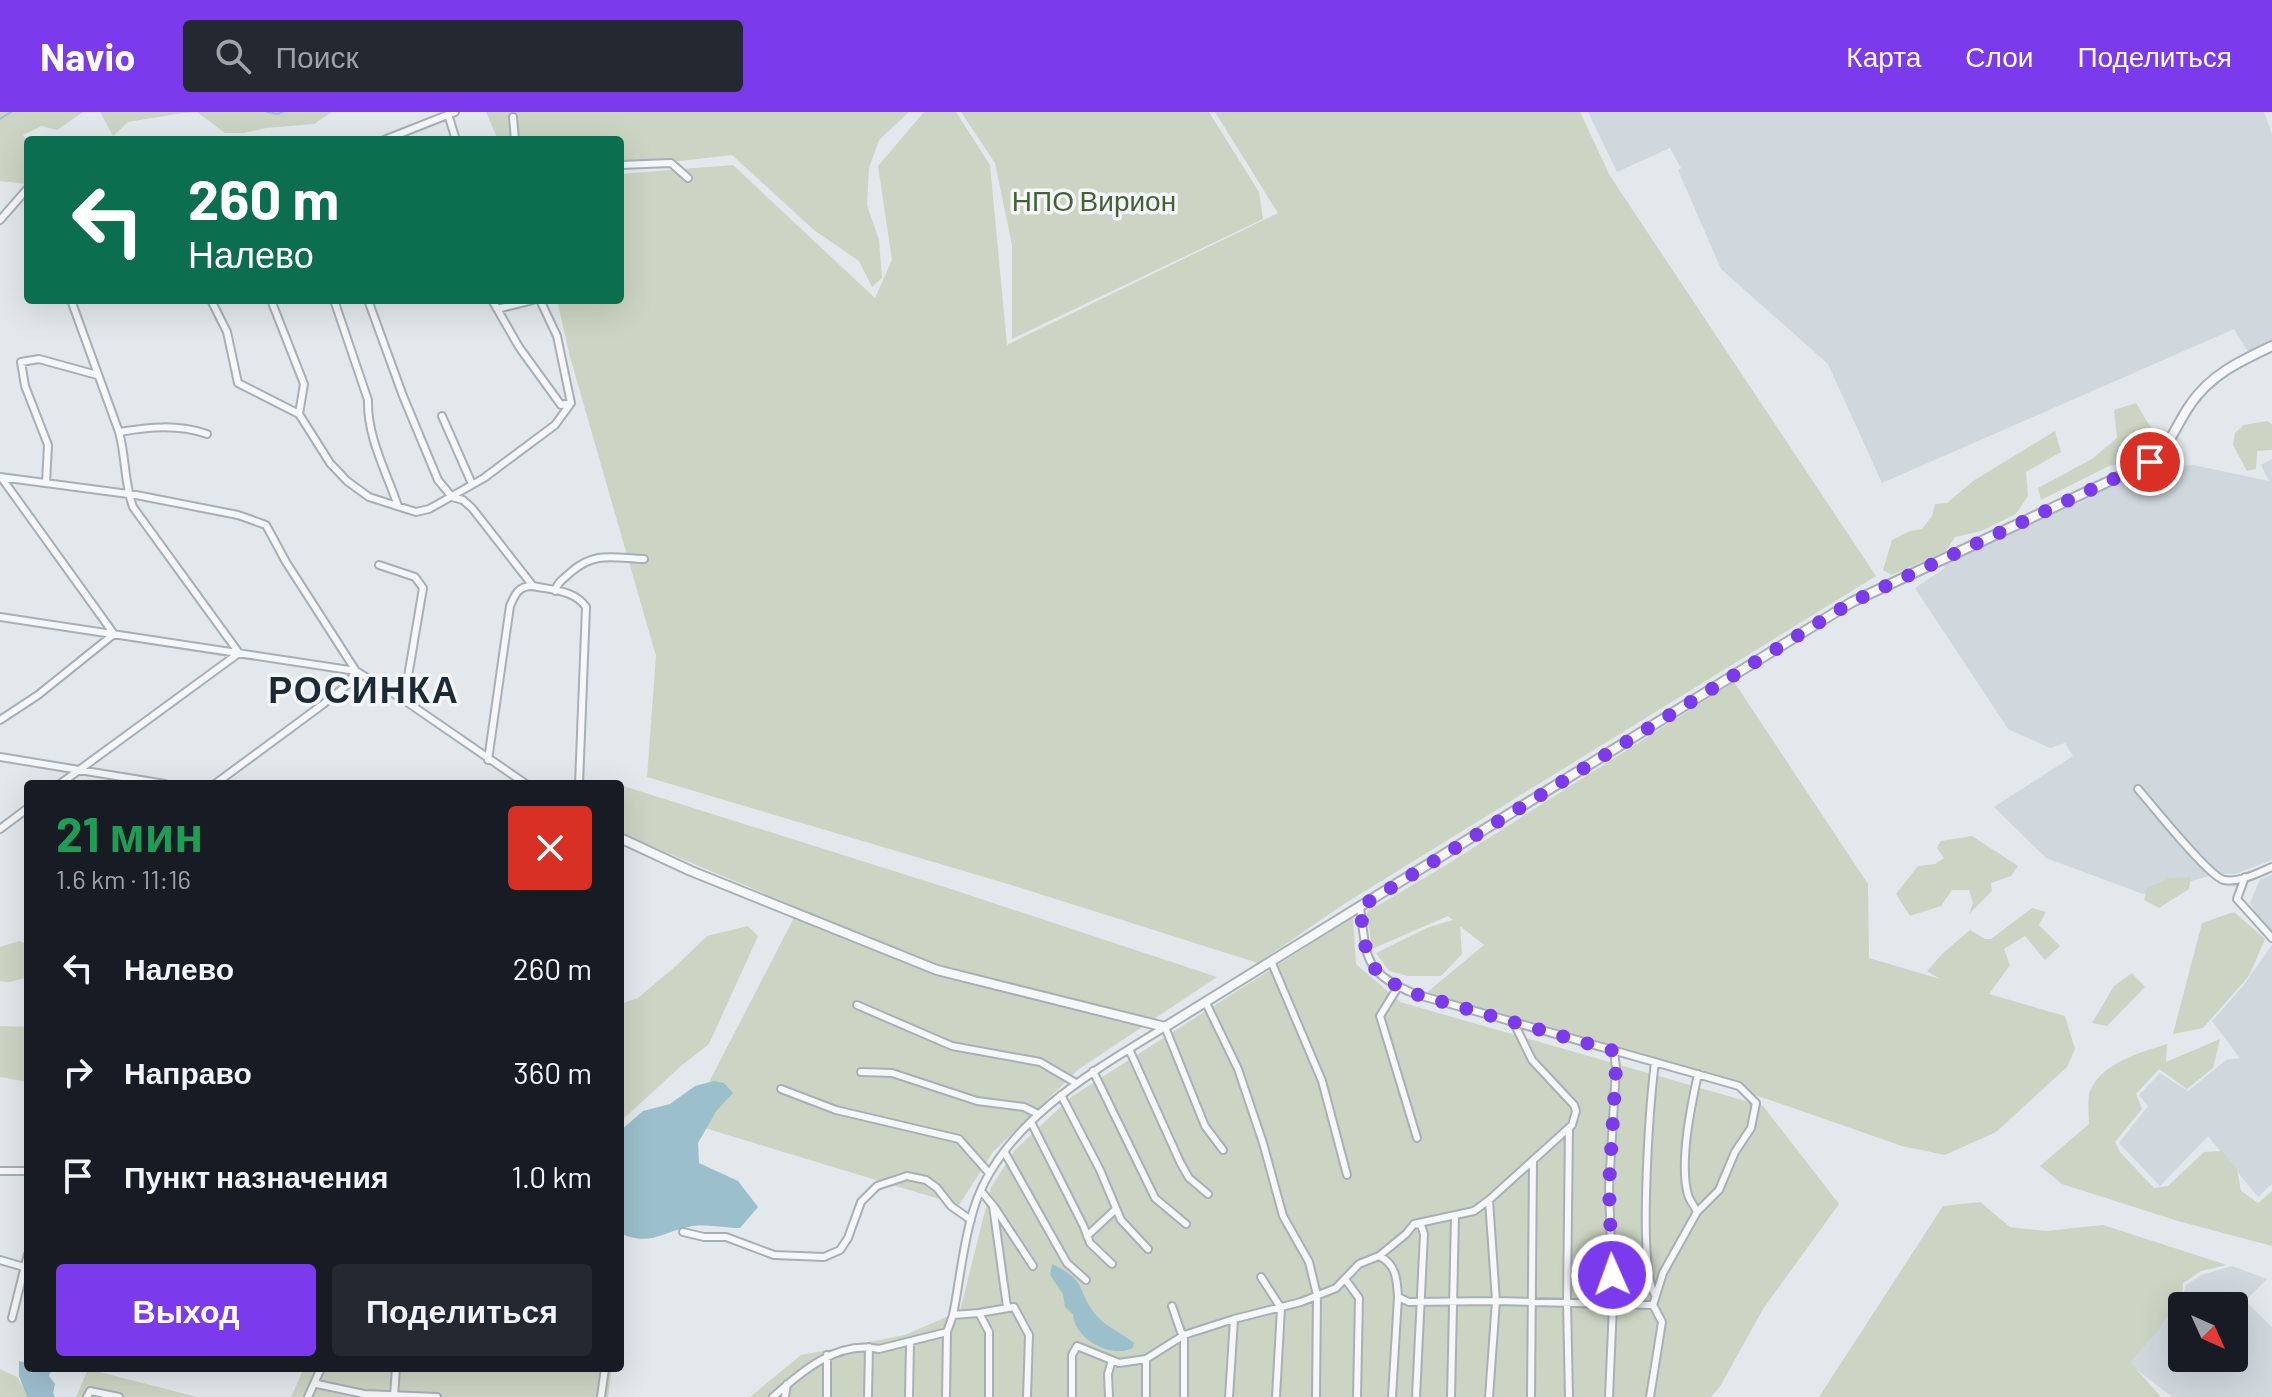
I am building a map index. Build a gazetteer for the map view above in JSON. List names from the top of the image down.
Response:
{
  "districts": ["РОСИНКА"],
  "parks": ["НПО Вирион"],
  "north": "bottom right",
  "page": {
    "header": "Navio",
    "search": "Поиск",
    "nav": ["Карта", "Слои", "Поделиться"],
    "turn": ["260 m", "Налево"],
    "heading": ["21 мин", "1.6 km · 11:16"],
    "list": [
      {
        "name": "Налево",
        "value": "260 m"
      },
      {
        "name": "Направо",
        "value": "360 m"
      },
      {
        "name": "Пункт назначения",
        "value": "1.0 km"
      }
    ],
    "buttons": ["Выход", "Поделиться"]
  }
}
